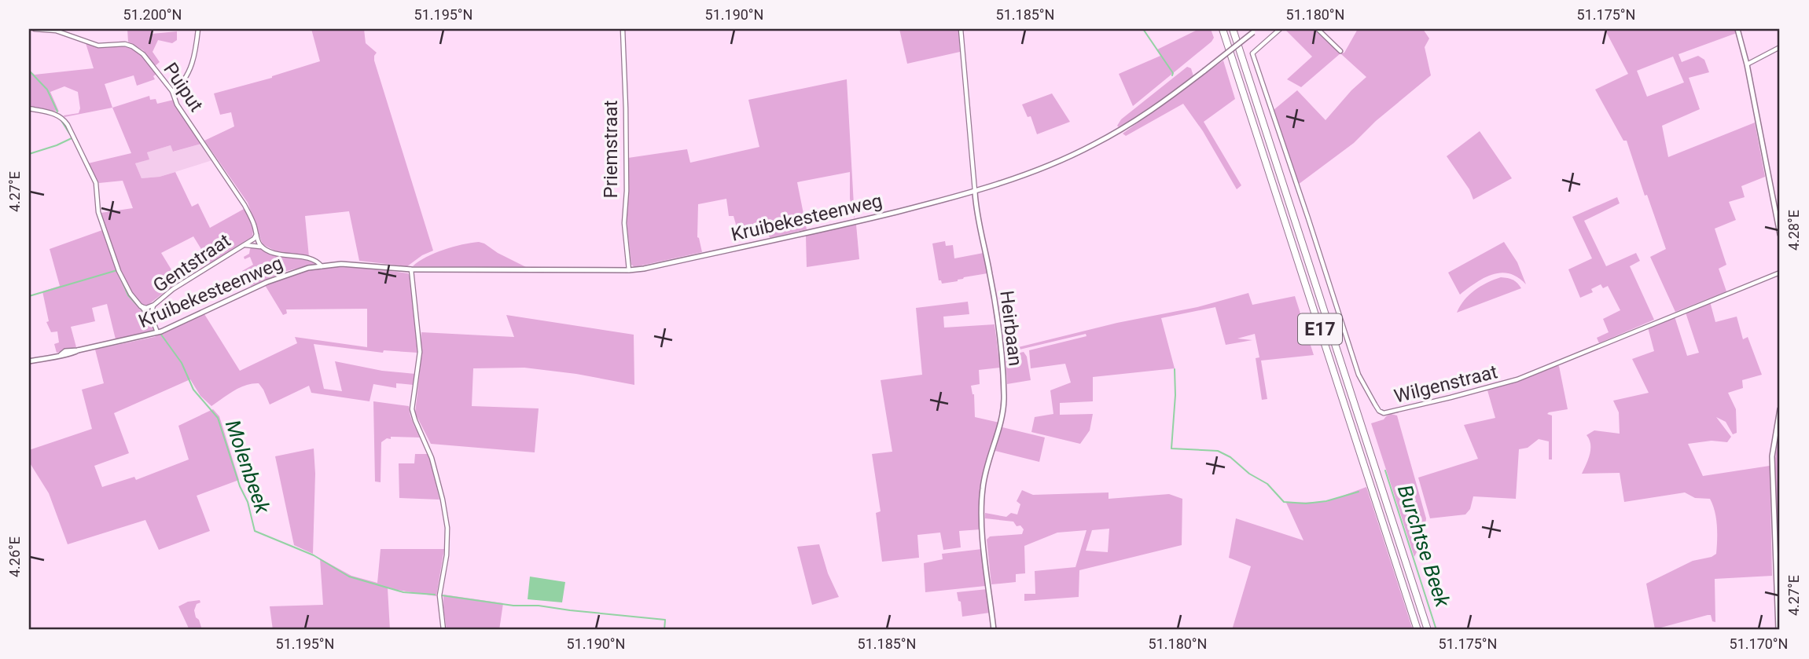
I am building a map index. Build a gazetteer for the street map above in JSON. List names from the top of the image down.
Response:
{
  "streets": {
    "highway": ["E17"],
    "street": [
      "Puiput",
      "Priemstraat",
      "Kruibekesteenweg",
      "Gentstraat",
      "Heirbaan",
      "Wilgenstraat"
    ]
  },
  "crossings": [
    ["Puiput", "Kruibekesteenweg"],
    ["Puiput", "Gentstraat"],
    ["Priemstraat", "Kruibekesteenweg"],
    ["Kruibekesteenweg", "Gentstraat"],
    ["Kruibekesteenweg", "Heirbaan"]
  ],
  "water": ["Molenbeek", "Burchtse Beek"],
  "coordinates": [
    "51.200°N",
    "51.195°N",
    "51.190°N",
    "51.185°N",
    "51.180°N",
    "51.175°N",
    "4.27°E",
    "4.28°E",
    "4.26°E",
    "51.170°N"
  ]
}
